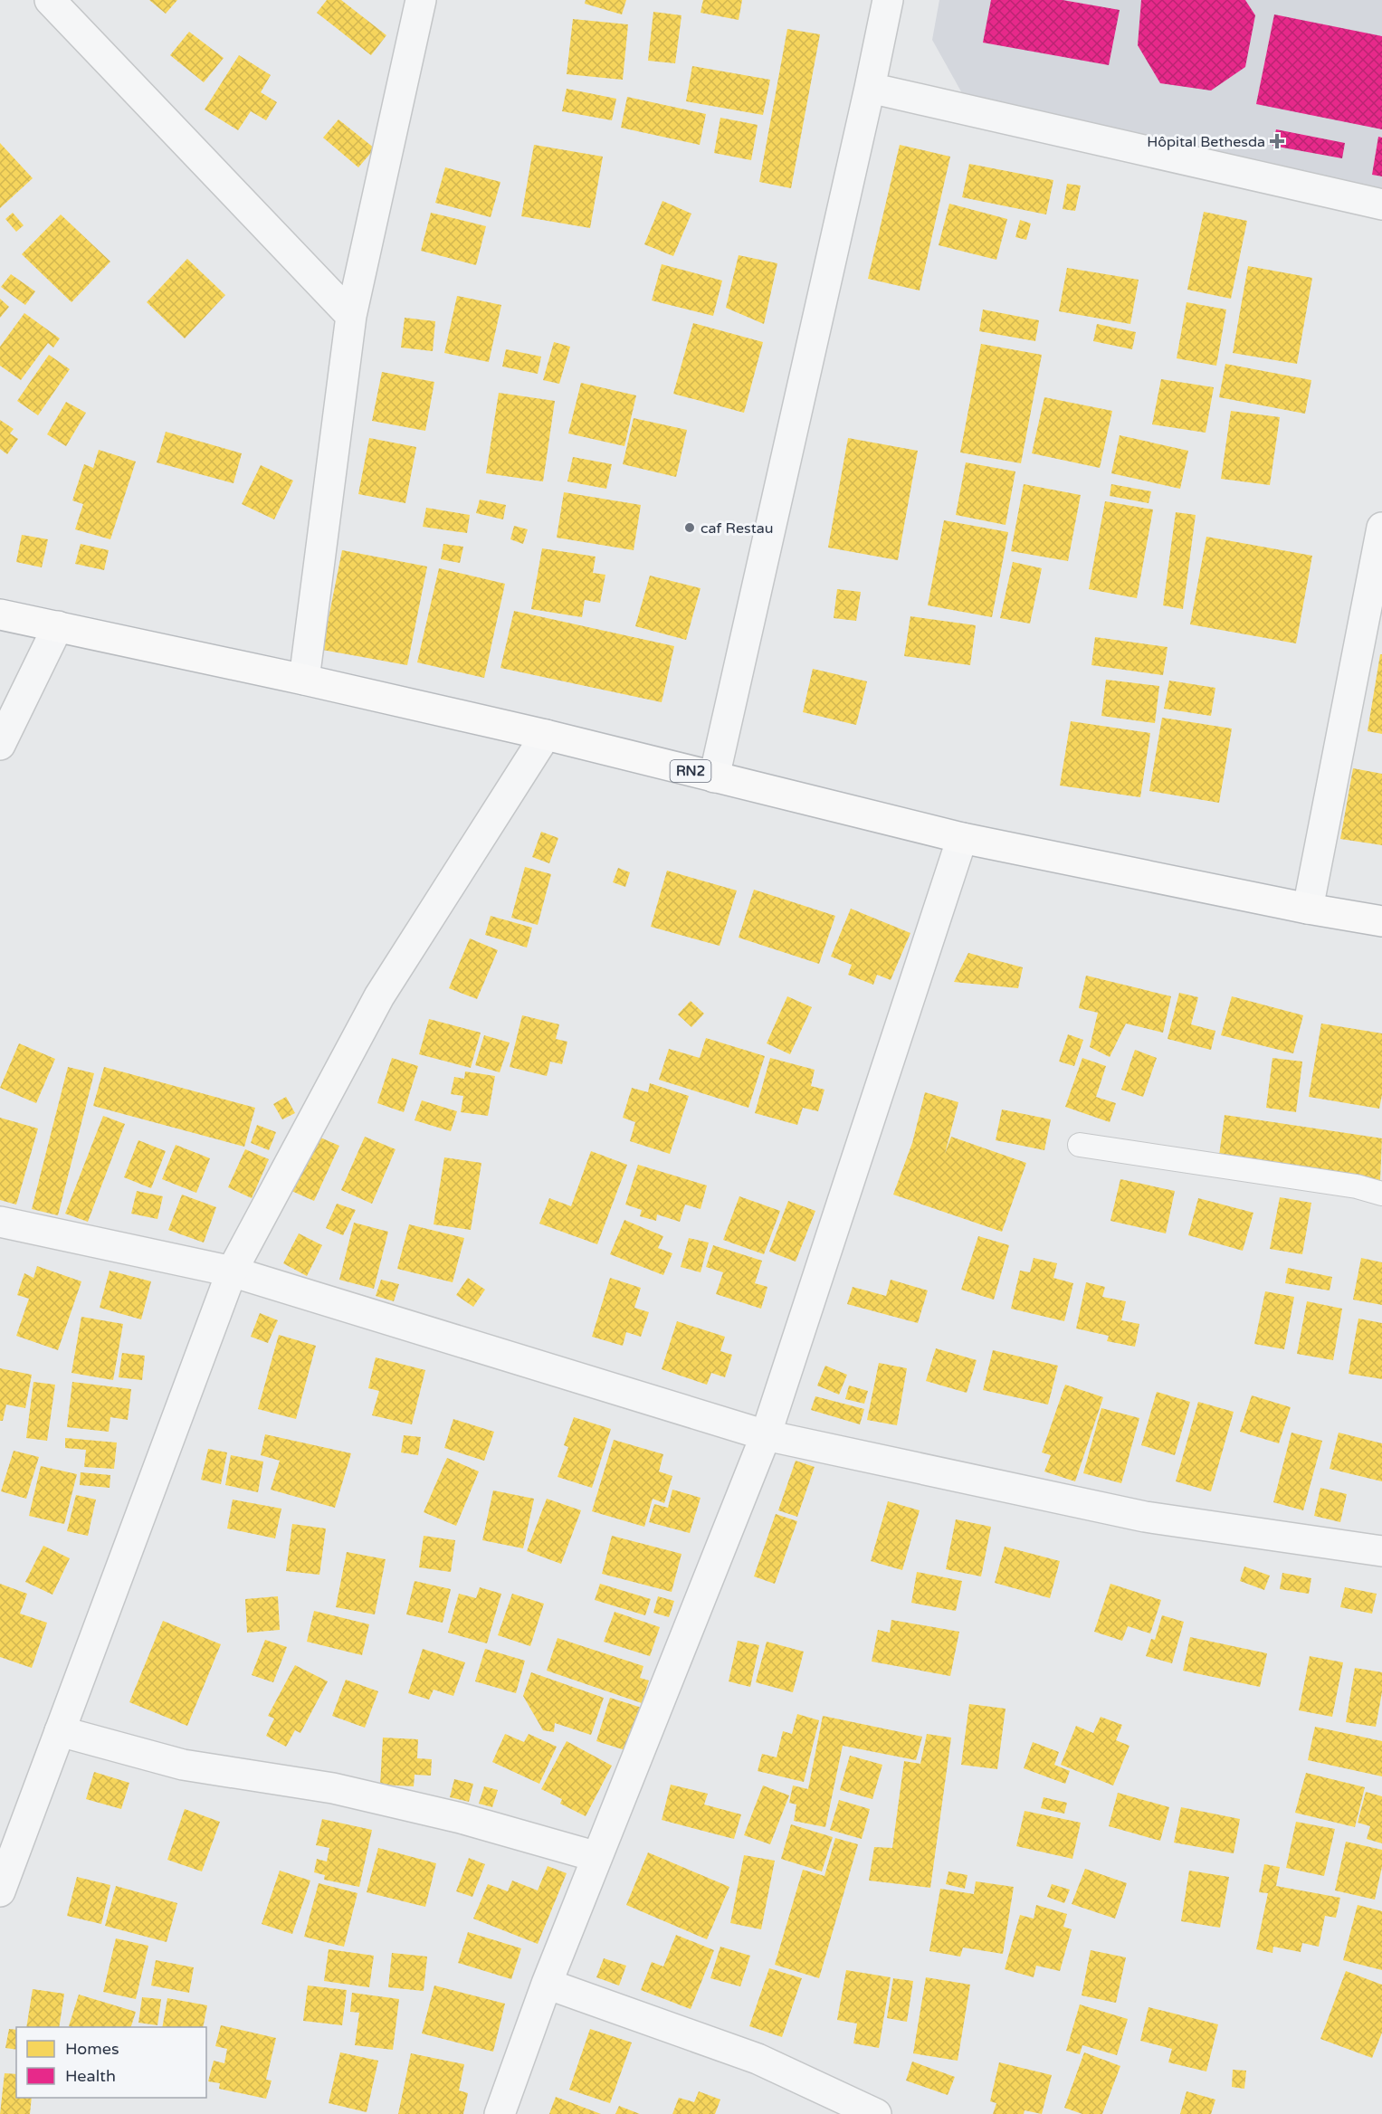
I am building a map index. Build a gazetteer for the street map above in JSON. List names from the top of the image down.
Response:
{
  "streets": {
    "highway": ["RN2"]
  },
  "places": {
    "health": ["Hôpital Bethesda"],
    "other": ["caf Restau"]
  },
  "legend": ["Homes", "Health"]
}
